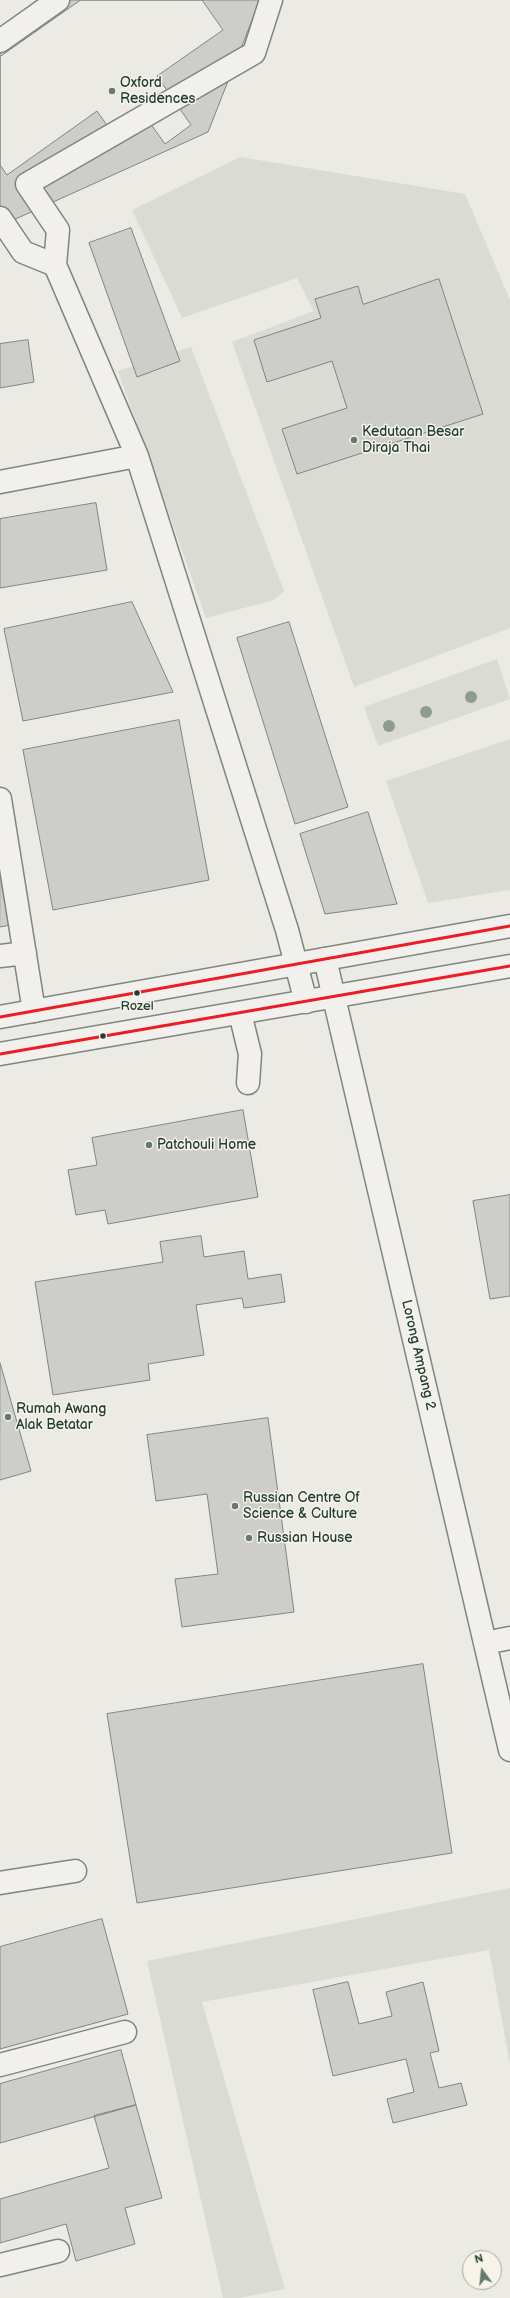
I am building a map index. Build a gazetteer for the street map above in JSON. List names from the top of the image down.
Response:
{
  "streets": {
    "street": ["Lorong Ampang 2"]
  },
  "places": [
    "Oxford Residences",
    "Kedutaan Besar Diraja Thai",
    "Rozel",
    "Patchouli Home",
    "Rumah Awang Alak Betatar",
    "Russian Centre Of Science & Culture",
    "Russian House"
  ],
  "north": "top"
}
